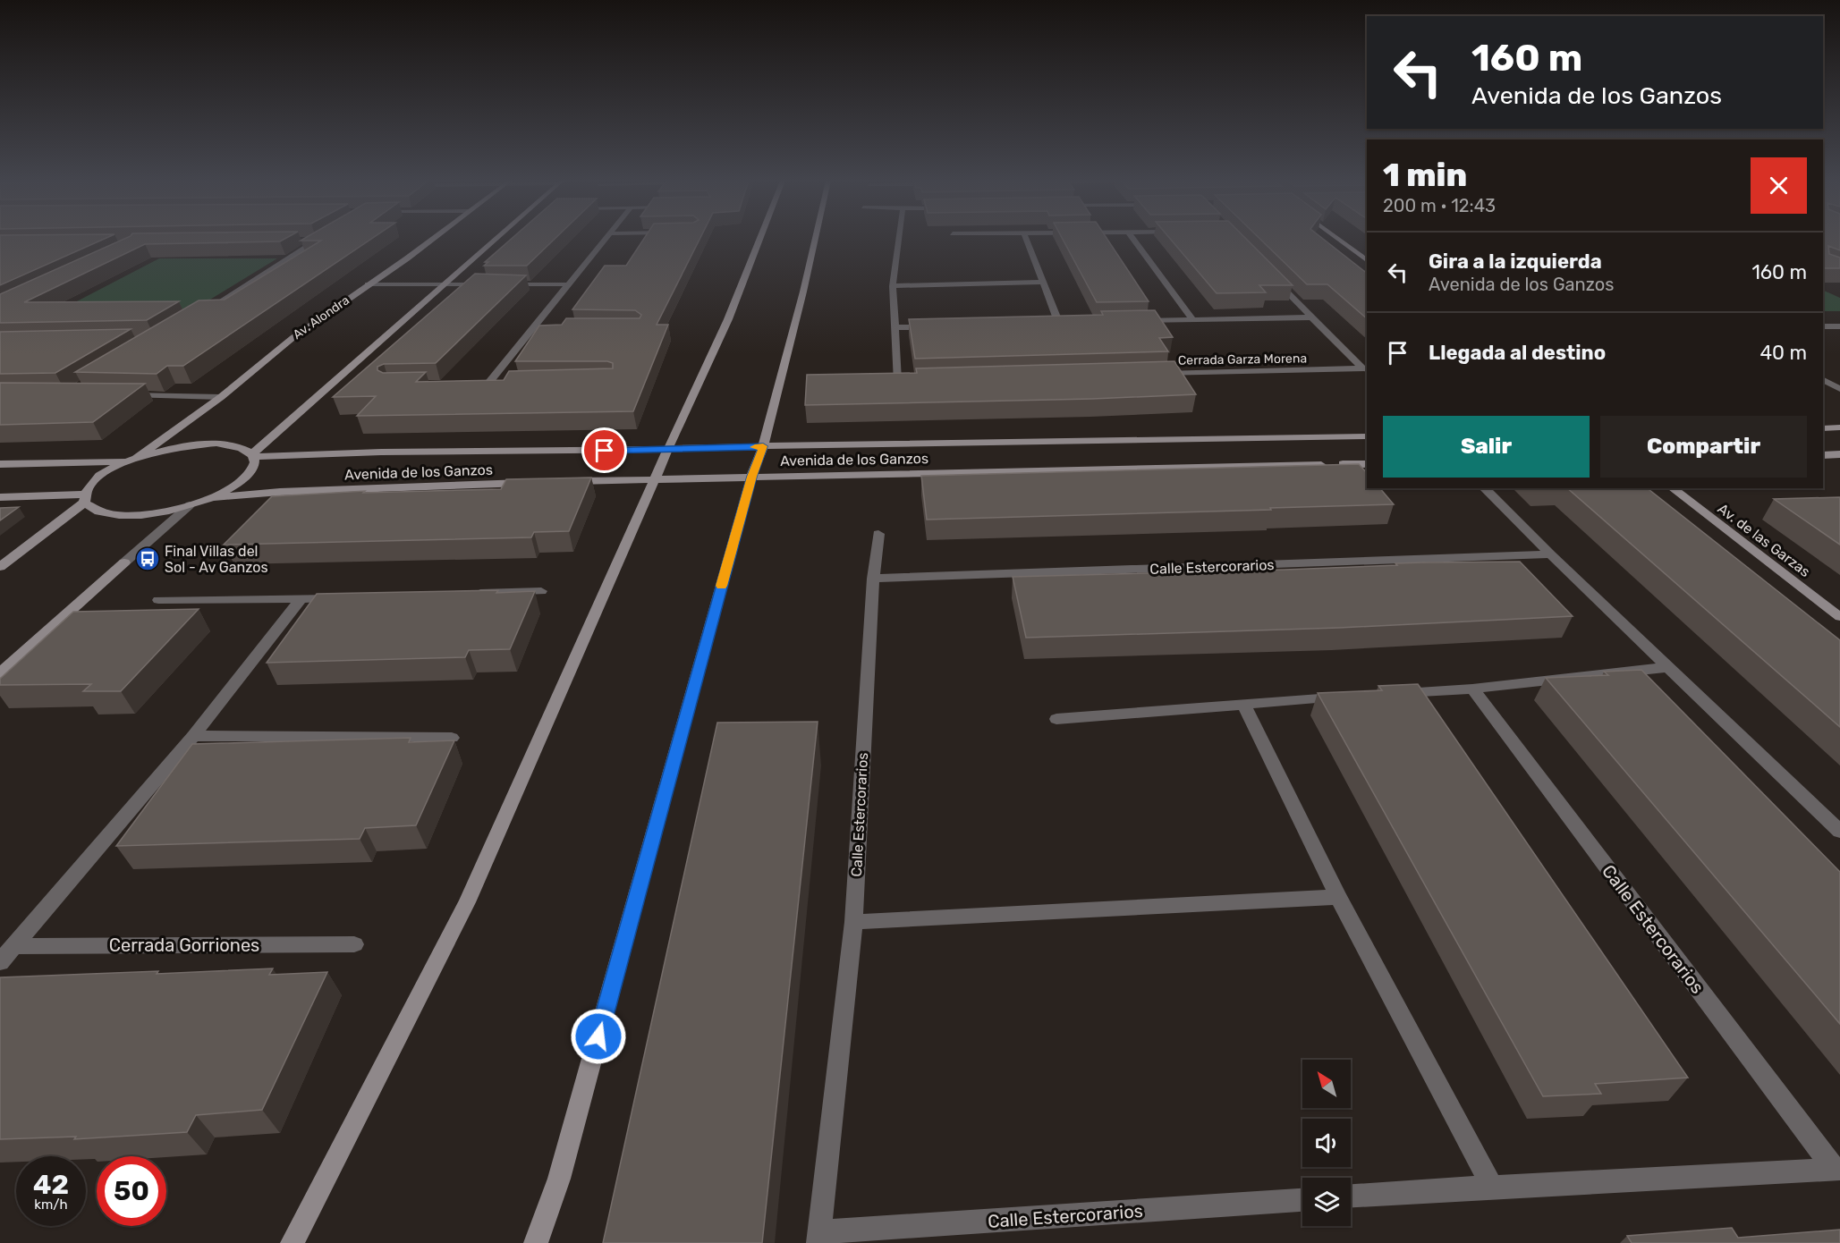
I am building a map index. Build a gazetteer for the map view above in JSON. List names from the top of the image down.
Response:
{
  "streets": {
    "main road": ["Av. Alondra", "Avenida de los Ganzos", "Av. de las Garzas"],
    "street": ["Cerrada Garza Morena", "Calle Estercorarios", "Cerrada Gorriones"]
  },
  "places": {
    "bus stop": ["Final Villas del Sol - Av Ganzos"]
  },
  "north": "top left",
  "page": {
    "turn": ["160 m", "Avenida de los Ganzos"],
    "heading": ["1 min", "200 m · 12:43"],
    "list": [
      {
        "name": "Gira a la izquierda",
        "note": "Avenida de los Ganzos",
        "value": "160 m"
      },
      {
        "name": "Llegada al destino",
        "value": "40 m"
      }
    ],
    "buttons": ["Salir", "Compartir"],
    "speed": "42 km/h",
    "limit": "50"
  }
}
